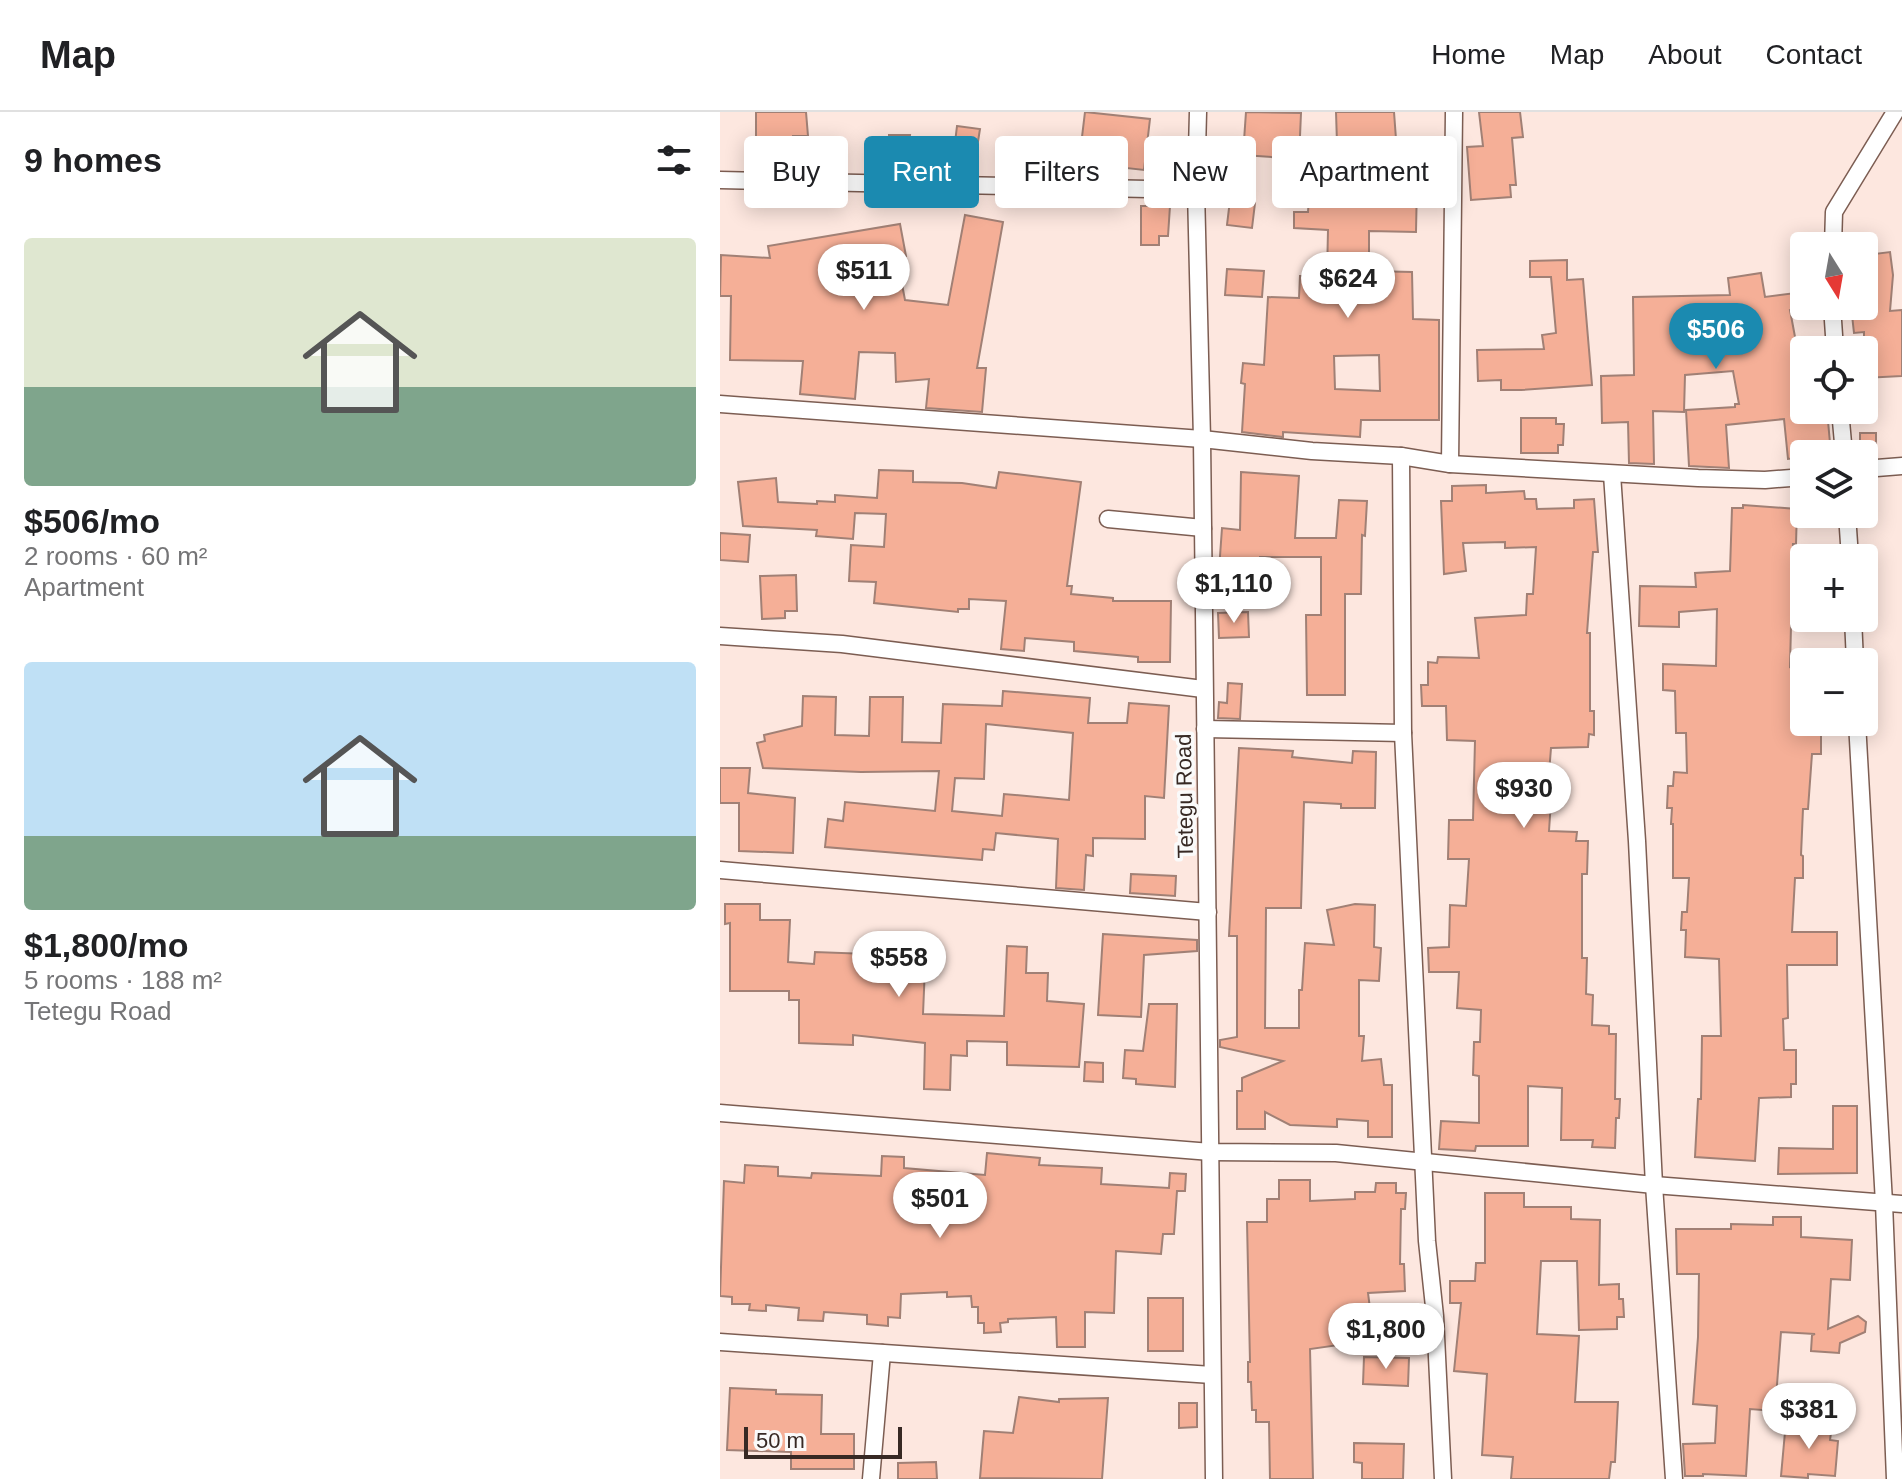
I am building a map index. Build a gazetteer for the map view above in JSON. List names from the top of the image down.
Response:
{
  "streets": {
    "street": ["Tetegu Road"]
  },
  "scale_bar": "50 m",
  "north": "bottom",
  "page": {
    "header": "Map",
    "nav": [
      "Home",
      "Map",
      "About",
      "Contact"
    ],
    "heading": "9 homes",
    "chip": [
      "Buy",
      "Rent",
      "Filters",
      "New",
      "Apartment"
    ],
    "list": [
      {
        "name": "$506/mo",
        "note": "2 rooms · 60 m² · Apartment"
      },
      {
        "name": "$1,800/mo",
        "note": "5 rooms · 188 m² · Tetegu Road"
      }
    ],
    "map_buttons": ["+", "−"],
    "price": [
      "$511",
      "$624",
      "$506",
      "$1,110",
      "$930",
      "$558",
      "$501",
      "$1,800",
      "$381"
    ],
    "scale": "50 m"
  }
}
